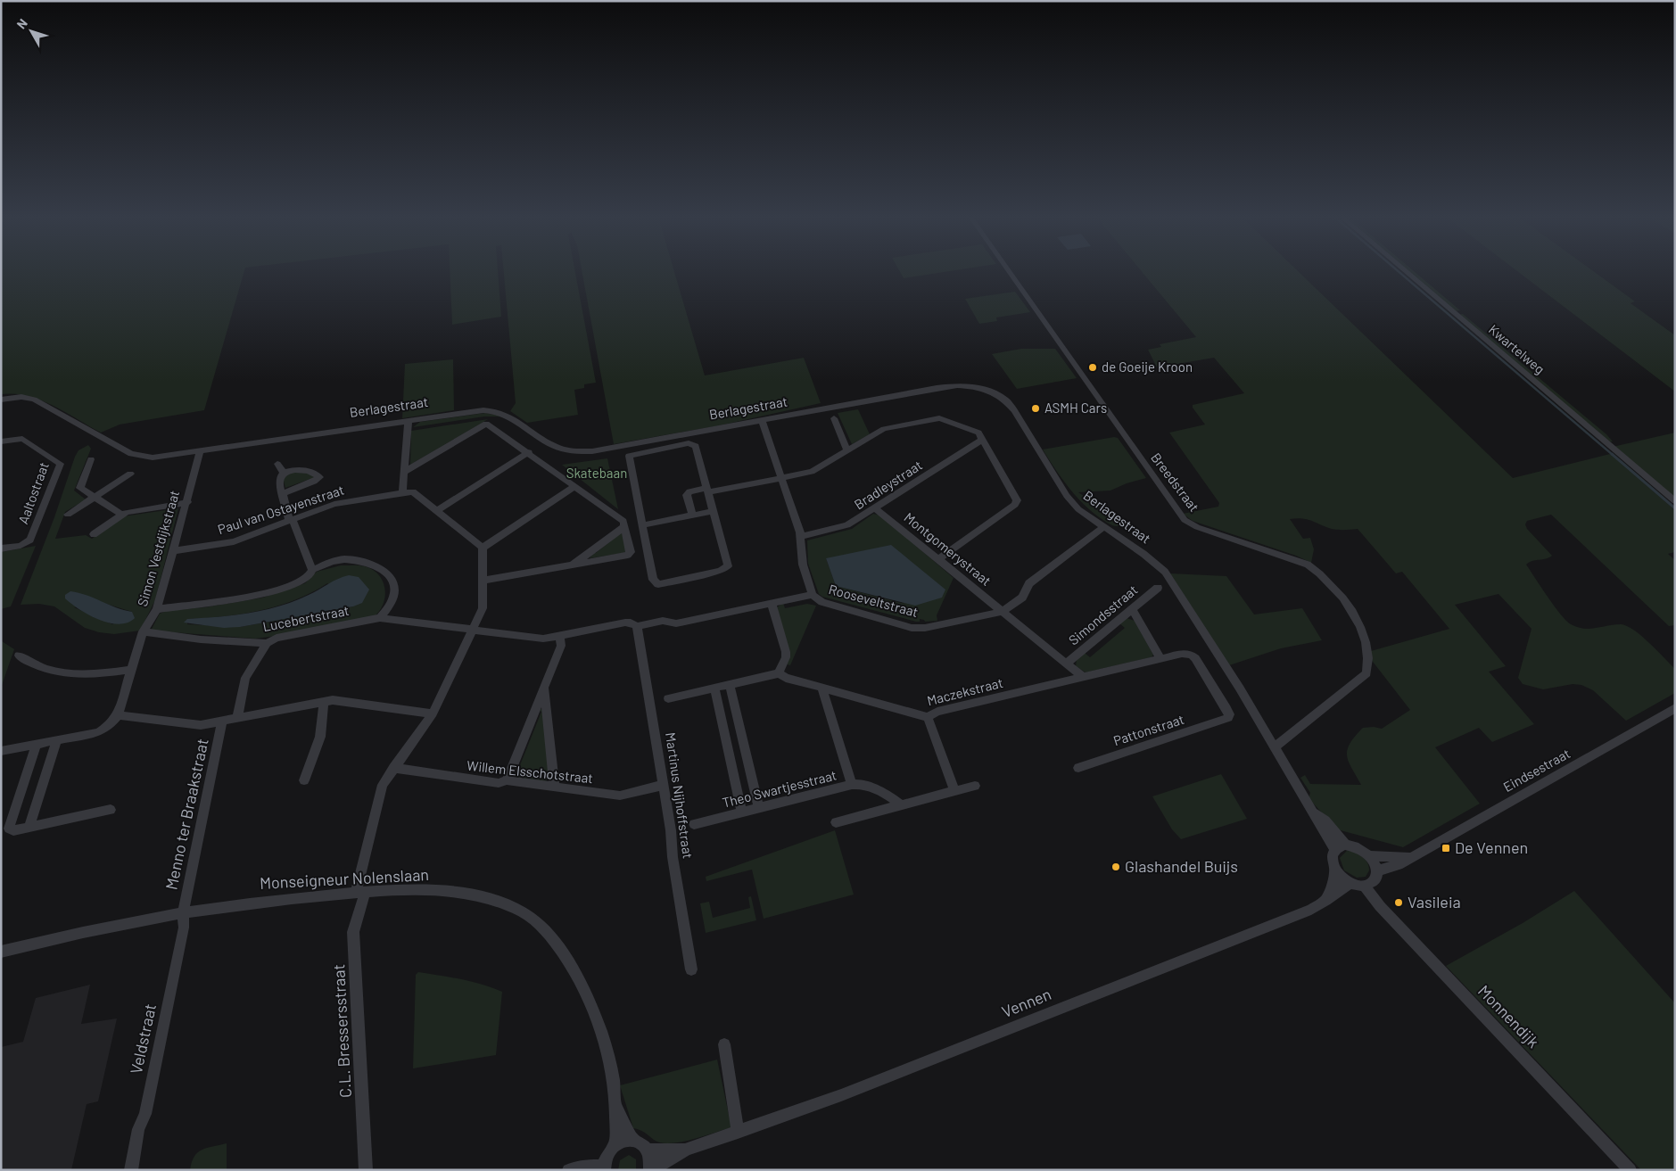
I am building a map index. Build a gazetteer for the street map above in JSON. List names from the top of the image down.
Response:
{
  "streets": {
    "street": [
      "Kwartelweg",
      "Berlagestraat",
      "Breedstraat",
      "Bradleystraat",
      "Aaltostraat",
      "Paul van Ostayenstraat",
      "Simon Vestdijkstraat",
      "Montgomerystraat",
      "Rooseveltstraat",
      "Simondsstraat",
      "Lucebertstraat",
      "Maczekstraat",
      "Pattonstraat",
      "Eindsestraat",
      "Willem Elsschotstraat",
      "Theo Swartjesstraat",
      "Martinus Nijhoffstraat",
      "Menno ter Braakstraat",
      "Monseigneur Nolenslaan",
      "Vennen",
      "Monnendijk",
      "C.L. Bressersstraat",
      "Veldstraat"
    ]
  },
  "crossings": [
    ["Berlagestraat", "Breedstraat"],
    ["Berlagestraat", "Simon Vestdijkstraat"],
    ["Berlagestraat", "Rooseveltstraat"],
    ["Berlagestraat", "Eindsestraat"],
    ["Berlagestraat", "Vennen"],
    ["Berlagestraat", "Monnendijk"],
    ["Bradleystraat", "Montgomerystraat"],
    ["Bradleystraat", "Rooseveltstraat"],
    ["Paul van Ostayenstraat", "Simon Vestdijkstraat"],
    ["Simon Vestdijkstraat", "Lucebertstraat"],
    ["Montgomerystraat", "Rooseveltstraat"],
    ["Montgomerystraat", "Simondsstraat"],
    ["Rooseveltstraat", "Simondsstraat"],
    ["Rooseveltstraat", "Lucebertstraat"],
    ["Simondsstraat", "Maczekstraat"],
    ["Lucebertstraat", "Martinus Nijhoffstraat"],
    ["Maczekstraat", "Pattonstraat"],
    ["Maczekstraat", "Theo Swartjesstraat"],
    ["Eindsestraat", "Vennen"],
    ["Eindsestraat", "Monnendijk"],
    ["Willem Elsschotstraat", "Martinus Nijhoffstraat"],
    ["Menno ter Braakstraat", "Monseigneur Nolenslaan"],
    ["Menno ter Braakstraat", "Veldstraat"],
    ["Monseigneur Nolenslaan", "C.L. Bressersstraat"],
    ["Monseigneur Nolenslaan", "Veldstraat"],
    ["Vennen", "Monnendijk"]
  ],
  "parks": ["Skatebaan"],
  "places": {
    "other": [
      "de Goeije Kroon",
      "ASMH Cars",
      "Glashandel Buijs",
      "Vasileia"
    ],
    "transit": ["De Vennen"]
  },
  "north": "top left"
}
